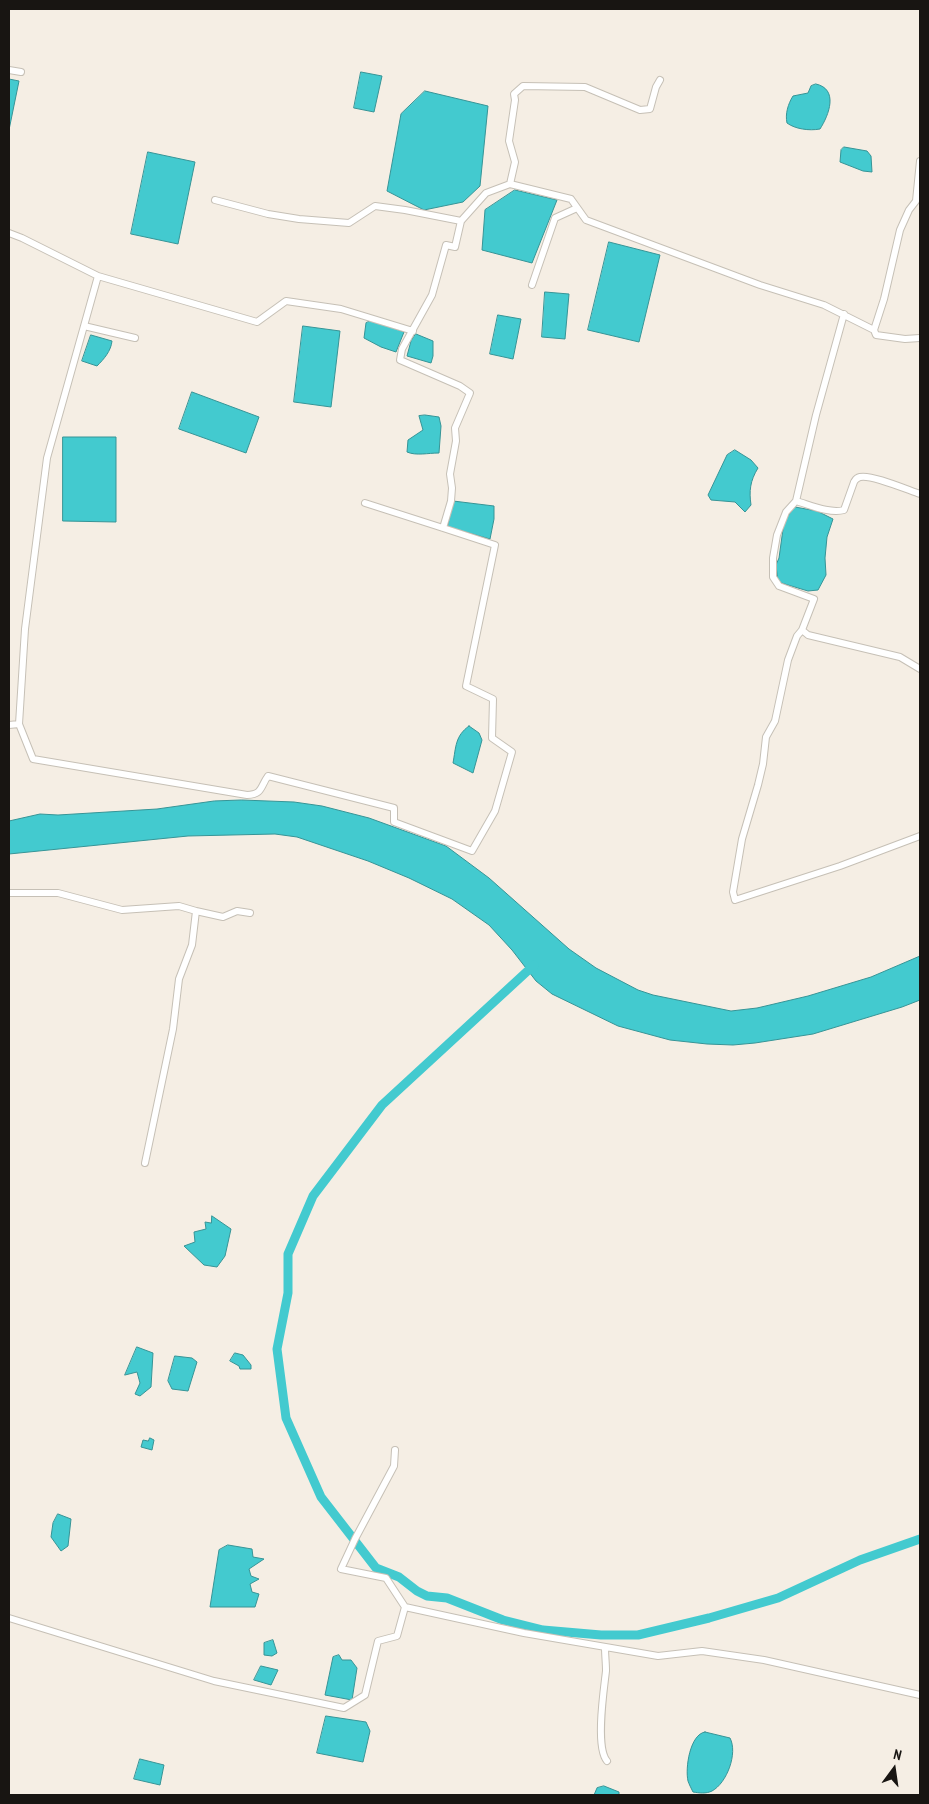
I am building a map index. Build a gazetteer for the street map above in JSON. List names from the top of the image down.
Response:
{
  "north": "top"
}
